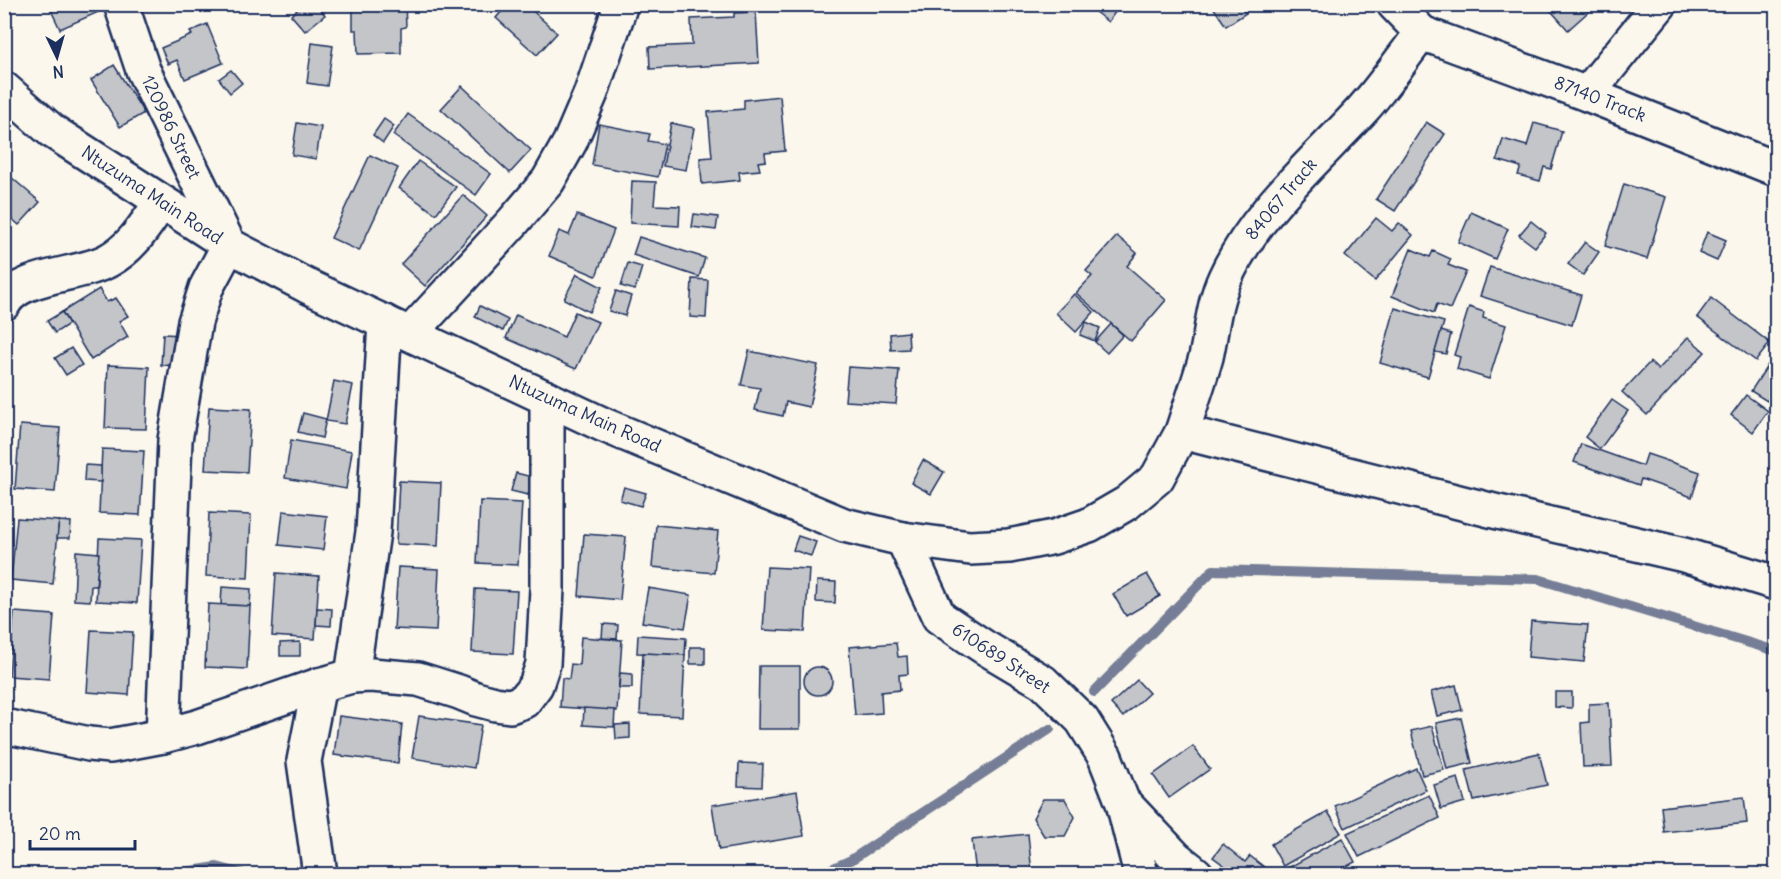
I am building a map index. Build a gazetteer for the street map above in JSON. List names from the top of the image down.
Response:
{
  "streets": {
    "street": [
      "87140 Track",
      "120986 Street",
      "Ntuzuma Main Road",
      "84067 Track",
      "610689 Street"
    ]
  },
  "crossings": [
    ["87140 Track", "84067 Track"],
    ["120986 Street", "Ntuzuma Main Road"],
    ["Ntuzuma Main Road", "84067 Track"],
    ["Ntuzuma Main Road", "610689 Street"]
  ],
  "scale_bar": "20 m",
  "north": "bottom"
}
